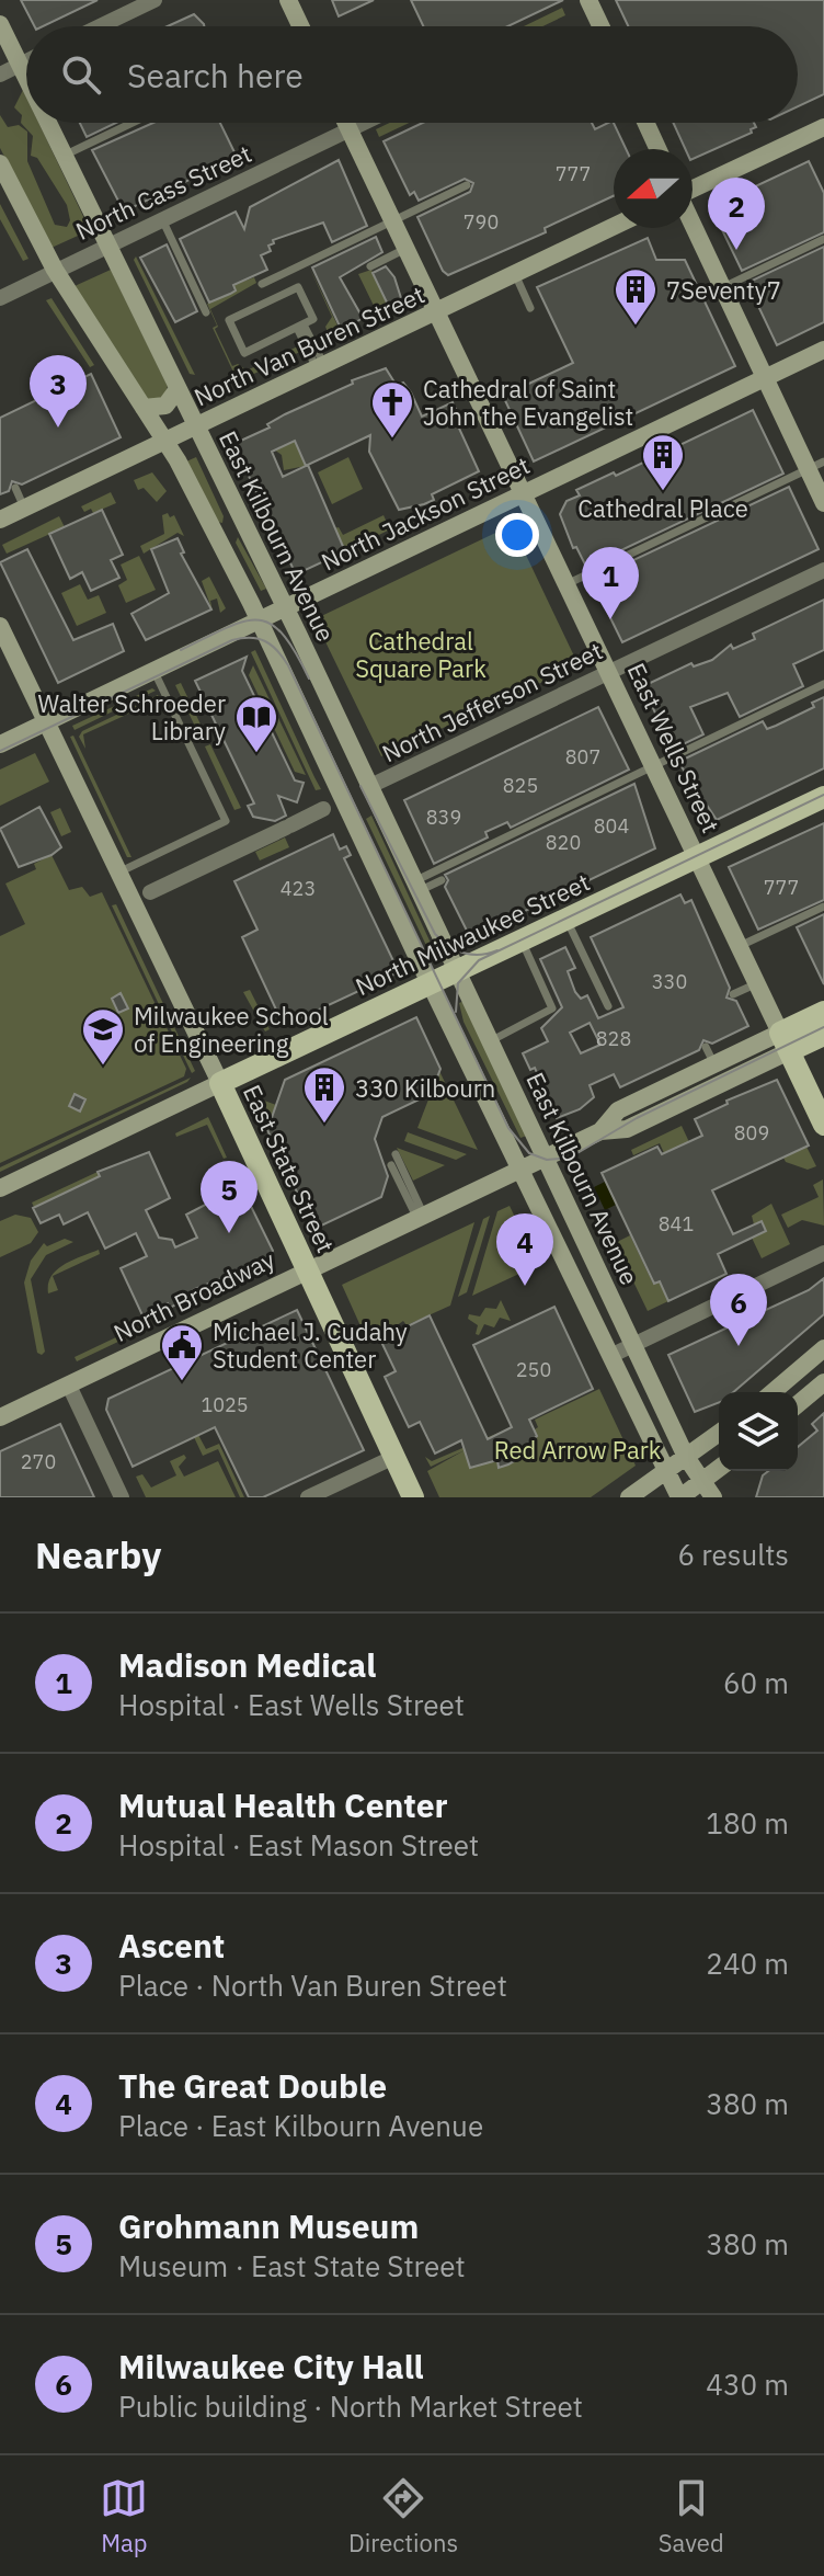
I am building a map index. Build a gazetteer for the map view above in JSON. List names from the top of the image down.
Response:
{
  "streets": {
    "main road": [
      "North Van Buren Street",
      "North Jackson Street",
      "East Kilbourn Avenue",
      "East Wells Street",
      "North Milwaukee Street",
      "East State Street",
      "North Broadway"
    ],
    "street": ["North Cass Street", "North Jefferson Street"]
  },
  "crossings": [
    ["North Cass Street", "East Kilbourn Avenue"],
    ["North Cass Street", "East Wells Street"],
    ["North Van Buren Street", "East Kilbourn Avenue"],
    ["North Van Buren Street", "East Wells Street"],
    ["North Jackson Street", "East Kilbourn Avenue"],
    ["North Jackson Street", "East Wells Street"],
    ["North Jackson Street", "East State Street"],
    ["East Kilbourn Avenue", "North Jefferson Street"],
    ["East Kilbourn Avenue", "North Milwaukee Street"],
    ["East Kilbourn Avenue", "North Broadway"],
    ["North Jefferson Street", "East Wells Street"],
    ["East Wells Street", "North Milwaukee Street"],
    ["East Wells Street", "North Broadway"],
    ["North Milwaukee Street", "East State Street"],
    ["East State Street", "North Broadway"]
  ],
  "parks": ["Cathedral Square Park", "Red Arrow Park"],
  "places": {
    "building": ["7Seventy7", "Cathedral Place", "330 Kilbourn"],
    "church": ["Cathedral of Saint John the Evangelist"],
    "library": ["Walter Schroeder Library"],
    "school or university": ["Milwaukee School of Engineering"],
    "public building": ["Michael J. Cudahy Student Center"]
  },
  "house_numbers": [
    "777",
    "790",
    "807",
    "825",
    "839",
    "804",
    "820",
    "777",
    "423",
    "330",
    "828",
    "809",
    "841",
    "250",
    "1025",
    "270"
  ],
  "north": "left",
  "page": {
    "search": "Search here",
    "pins": [
      "2",
      "3",
      "1",
      "5",
      "4",
      "6"
    ],
    "heading": ["Nearby", "6 results"],
    "list": [
      {
        "mark": "1",
        "name": "Madison Medical",
        "note": "Hospital · East Wells Street",
        "value": "60 m"
      },
      {
        "mark": "2",
        "name": "Mutual Health Center",
        "note": "Hospital · East Mason Street",
        "value": "180 m"
      },
      {
        "mark": "3",
        "name": "Ascent",
        "note": "Place · North Van Buren Street",
        "value": "240 m"
      },
      {
        "mark": "4",
        "name": "The Great Double",
        "note": "Place · East Kilbourn Avenue",
        "value": "380 m"
      },
      {
        "mark": "5",
        "name": "Grohmann Museum",
        "note": "Museum · East State Street",
        "value": "380 m"
      },
      {
        "mark": "6",
        "name": "Milwaukee City Hall",
        "note": "Public building · North Market Street",
        "value": "430 m"
      }
    ],
    "nav": ["Map", "Directions", "Saved"]
  }
}
